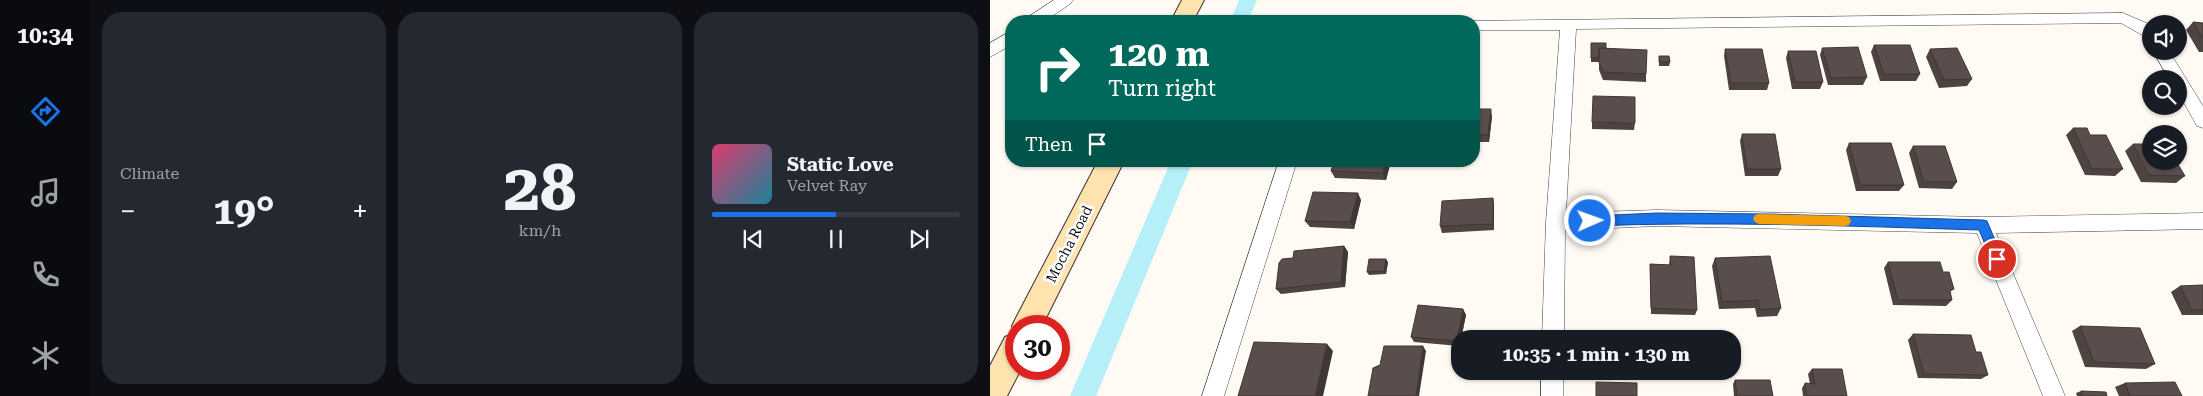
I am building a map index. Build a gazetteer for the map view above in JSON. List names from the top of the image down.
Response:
{
  "streets": {
    "street": ["Mocha Road"]
  },
  "page": {
    "tabs": "10:34",
    "tile": [
      "Climate",
      ["28", "km/h"]
    ],
    "turn": ["120 m", "Turn right"],
    "then": "Then",
    "song": ["Static Love", "Velvet Ray"],
    "heat": ["−", "19°", "+"],
    "limit": "30",
    "trip": "10:35 · 1 min · 130 m"
  }
}
